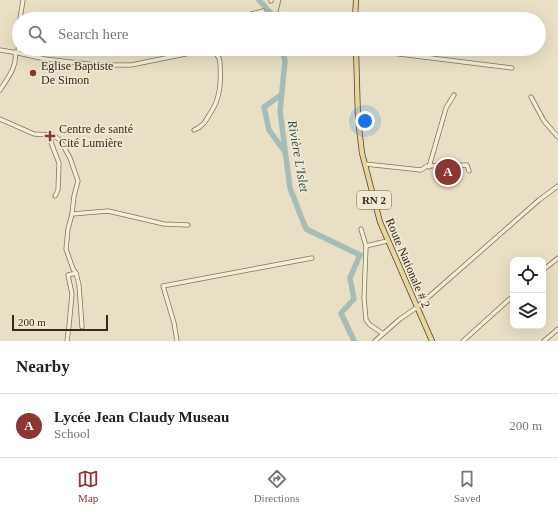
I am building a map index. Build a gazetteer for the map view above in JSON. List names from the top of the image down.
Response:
{
  "streets": {
    "main road": ["RN 2", "Route Nationale # 2"]
  },
  "water": ["Rivière L'Islet"],
  "places": {
    "other": ["Eglise Baptiste De Simon"],
    "health": ["Centre de santé Cité Lumière"]
  },
  "scale_bar": "200 m",
  "page": {
    "search": "Search here",
    "pins": "A",
    "scale": "200 m",
    "heading": "Nearby",
    "list": [
      {
        "mark": "A",
        "name": "Lycée Jean Claudy Museau",
        "note": "School",
        "value": "200 m"
      }
    ],
    "nav": ["Map", "Directions", "Saved"]
  }
}
